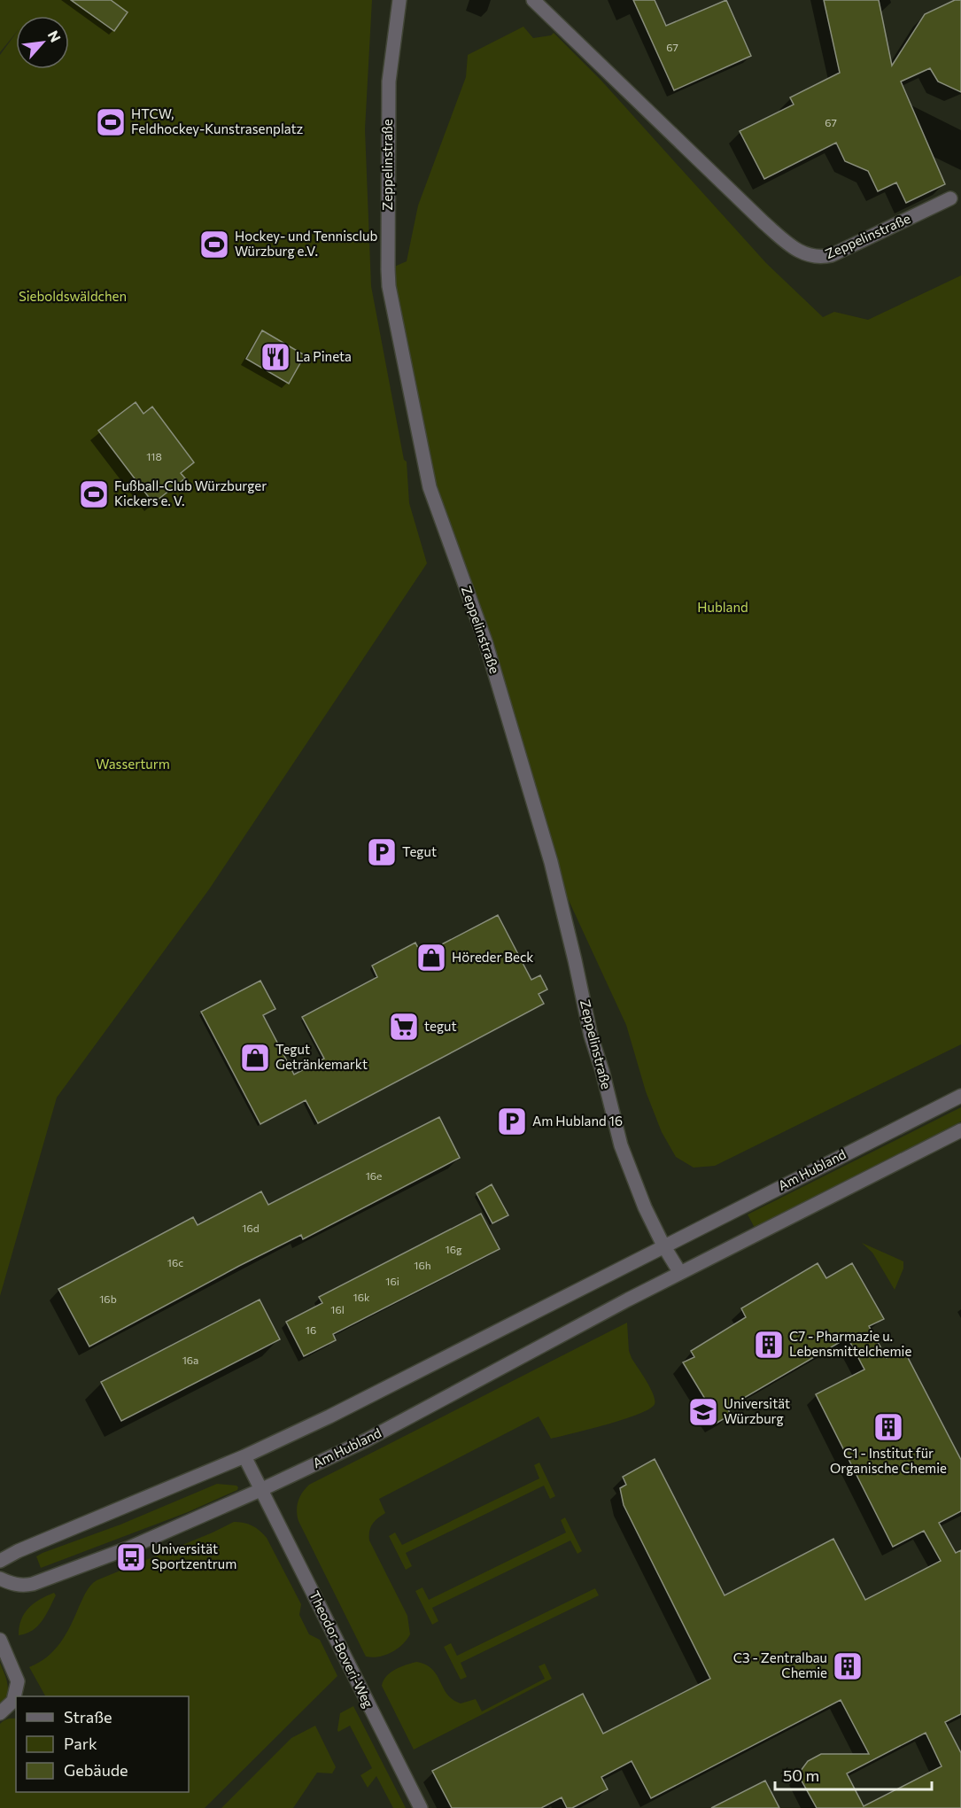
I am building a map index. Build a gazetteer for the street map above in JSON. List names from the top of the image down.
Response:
{
  "streets": {
    "street": ["Zeppelinstraße", "Am Hubland", "Theodor-Boveri-Weg"]
  },
  "crossings": [
    ["Zeppelinstraße", "Am Hubland"],
    ["Am Hubland", "Theodor-Boveri-Weg"]
  ],
  "parks": ["Sieboldswäldchen", "Hubland", "Wasserturm"],
  "places": {
    "sports": ["HTCW, Feldhockey-Kunstrasenplatz", "Hockey- und Tennisclub Würzburg e.V.", "Fußball-Club Würzburger Kickers e. V."],
    "restaurant": ["La Pineta"],
    "parking": ["Tegut", "Am Hubland 16"],
    "shop": ["Höreder Beck", "Tegut Getränkemarkt"],
    "supermarket": ["tegut"],
    "building": ["C7 - Pharmazie u. Lebensmittelchemie", "C1 - Institut für Organische Chemie", "C3 - Zentralbau Chemie"],
    "school or university": ["Universität Würzburg"],
    "bus stop": ["Universität Sportzentrum"]
  },
  "house_numbers": [
    "67",
    "67",
    "118",
    "16e",
    "16d",
    "16g",
    "16c",
    "16h",
    "16i",
    "16k",
    "16b",
    "16l",
    "16",
    "16a"
  ],
  "legend": ["Straße", "Park", "Gebäude"],
  "scale_bar": "50 m",
  "north": "top right"
}
